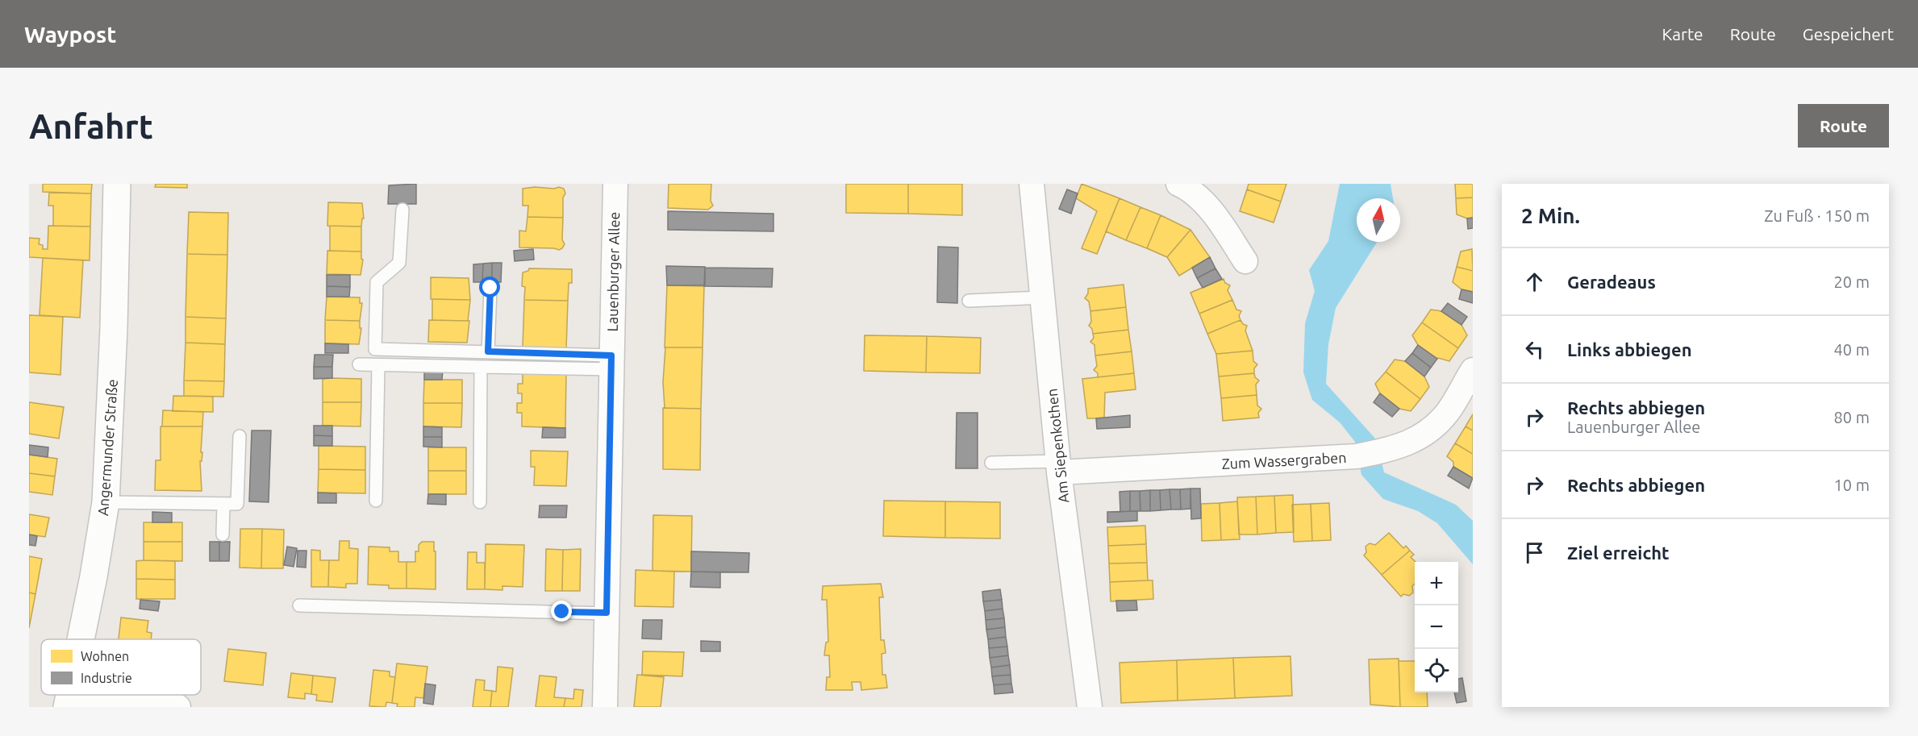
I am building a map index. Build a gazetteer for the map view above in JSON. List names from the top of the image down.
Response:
{
  "streets": {
    "main road": ["Angermunder Straße"],
    "street": ["Lauenburger Allee", "Am Siepenkothen", "Zum Wassergraben"]
  },
  "crossings": [
    ["Am Siepenkothen", "Zum Wassergraben"]
  ],
  "legend": ["Wohnen", "Industrie"],
  "north": "top",
  "page": {
    "header": "Waypost",
    "nav": ["Karte", "Route", "Gespeichert"],
    "buttons": "Route",
    "title": "Anfahrt",
    "heading": ["2 Min.", "Zu Fuß · 150 m"],
    "list": [
      ["Geradeaus", "20 m"],
      ["Links abbiegen", "40 m"],
      ["Rechts abbiegen", "Lauenburger Allee", "80 m"],
      ["Rechts abbiegen", "10 m"],
      "Ziel erreicht"
    ],
    "map_buttons": ["+", "−"]
  }
}
